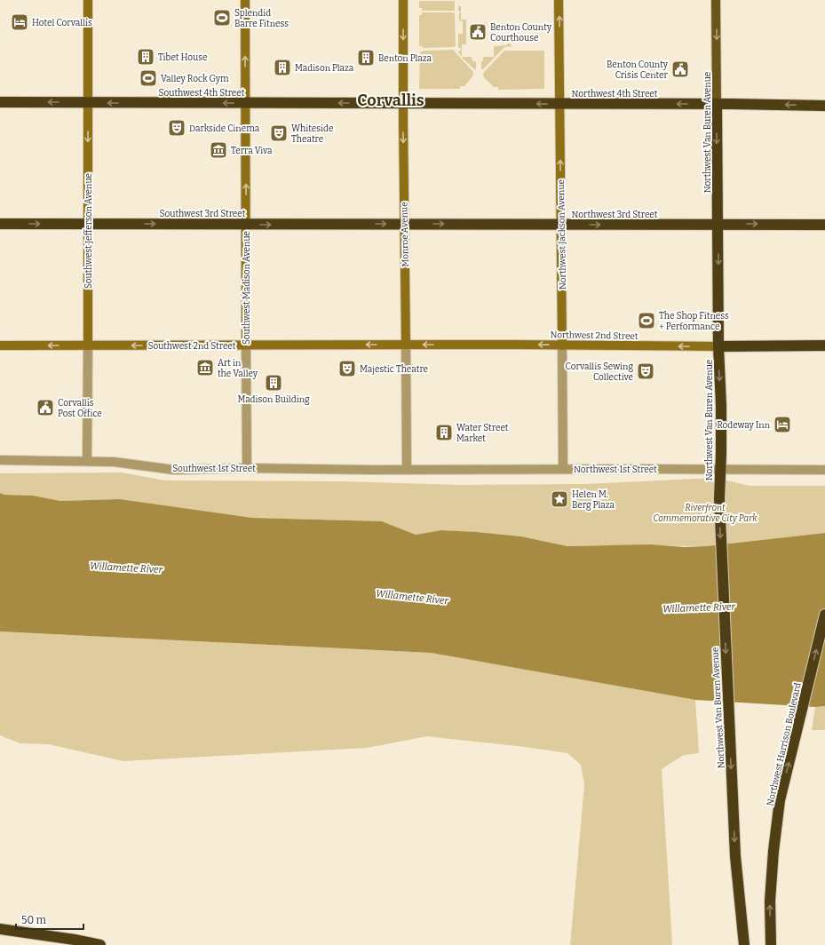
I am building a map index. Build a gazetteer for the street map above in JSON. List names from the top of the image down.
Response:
{
  "streets": {
    "highway": [
      "Southwest 4th Street",
      "Northwest 4th Street",
      "Northwest Van Buren Avenue",
      "Southwest 3rd Street",
      "Northwest 3rd Street",
      "Northwest 2nd Street",
      "Northwest Harrison Boulevard"
    ],
    "street": [
      "Southwest Jefferson Avenue",
      "Monroe Avenue",
      "Northwest Jackson Avenue",
      "Southwest Madison Avenue",
      "Southwest 2nd Street",
      "Southwest 1st Street",
      "Northwest 1st Street"
    ]
  },
  "crossings": [
    ["Southwest 4th Street", "Northwest 4th Street"],
    ["Southwest 4th Street", "Southwest Jefferson Avenue"],
    ["Southwest 4th Street", "Monroe Avenue"],
    ["Southwest 4th Street", "Southwest Madison Avenue"],
    ["Northwest 4th Street", "Northwest Van Buren Avenue"],
    ["Northwest 4th Street", "Monroe Avenue"],
    ["Northwest 4th Street", "Northwest Jackson Avenue"],
    ["Northwest Van Buren Avenue", "Northwest 3rd Street"],
    ["Northwest Van Buren Avenue", "Northwest 2nd Street"],
    ["Northwest Van Buren Avenue", "Northwest 1st Street"],
    ["Southwest 3rd Street", "Northwest 3rd Street"],
    ["Southwest 3rd Street", "Southwest Jefferson Avenue"],
    ["Southwest 3rd Street", "Monroe Avenue"],
    ["Southwest 3rd Street", "Southwest Madison Avenue"],
    ["Northwest 3rd Street", "Monroe Avenue"],
    ["Northwest 3rd Street", "Northwest Jackson Avenue"],
    ["Southwest Jefferson Avenue", "Southwest 2nd Street"],
    ["Southwest Jefferson Avenue", "Southwest 1st Street"],
    ["Monroe Avenue", "Northwest 2nd Street"],
    ["Monroe Avenue", "Southwest 2nd Street"],
    ["Monroe Avenue", "Southwest 1st Street"],
    ["Monroe Avenue", "Northwest 1st Street"],
    ["Northwest Jackson Avenue", "Northwest 2nd Street"],
    ["Northwest Jackson Avenue", "Northwest 1st Street"],
    ["Southwest Madison Avenue", "Southwest 2nd Street"],
    ["Southwest Madison Avenue", "Southwest 1st Street"],
    ["Northwest 2nd Street", "Southwest 2nd Street"],
    ["Southwest 1st Street", "Northwest 1st Street"]
  ],
  "one_way": [
    "Southwest 4th Street",
    "Northwest 4th Street",
    "Northwest Van Buren Avenue",
    "Southwest 3rd Street",
    "Northwest 3rd Street",
    "Monroe Avenue",
    "Northwest Jackson Avenue",
    "Southwest Madison Avenue",
    "Northwest 2nd Street",
    "Southwest 2nd Street",
    "Northwest Harrison Boulevard"
  ],
  "districts": ["Corvallis"],
  "water": ["Willamette River"],
  "parks": ["Riverfront Commemorative City Park"],
  "places": {
    "sports": ["Splendid Barre Fitness", "Valley Rock Gym", "The Shop Fitness + Performance"],
    "hotel": ["Hotel Corvallis", "Rodeway Inn"],
    "public building": ["Benton County Courthouse", "Benton County Crisis Center", "Corvallis Post Office"],
    "building": [
      "Tibet House",
      "Benton Plaza",
      "Madison Plaza",
      "Madison Building",
      "Water Street Market"
    ],
    "theatre": [
      "Darkside Cinema",
      "Whiteside Theatre",
      "Majestic Theatre",
      "Corvallis Sewing Collective"
    ],
    "museum": ["Terra Viva", "Art in the Valley"],
    "place": ["Helen M. Berg Plaza"]
  },
  "scale_bar": "50 m"
}
